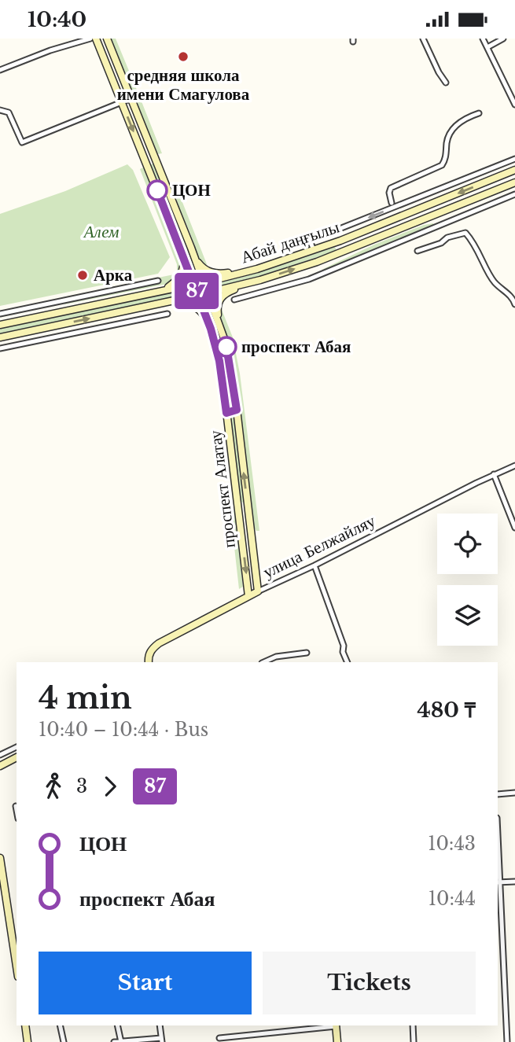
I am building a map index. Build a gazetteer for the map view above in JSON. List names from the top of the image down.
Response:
{
  "streets": {
    "main road": ["Абай даңғылы", "проспект Алатау", "улица Белжайляу"]
  },
  "crossings": [
    ["Абай даңғылы", "проспект Алатау"],
    ["проспект Алатау", "улица Белжайляу"]
  ],
  "parks": ["Алем"],
  "places": [
    "средняя школа имени Смагулова",
    "ЦОН",
    "Арка",
    "проспект Абая"
  ],
  "lines": ["bus line 87"],
  "page": {
    "status": "10:40",
    "on_map": "87",
    "heading": ["4 min", "10:40 – 10:44 · Bus", "480 ₸"],
    "legs": ["3", "87"],
    "list": [
      {
        "name": "ЦОН",
        "value": "10:43"
      },
      {
        "name": "проспект Абая",
        "value": "10:44"
      }
    ],
    "buttons": ["Start", "Tickets"]
  }
}
